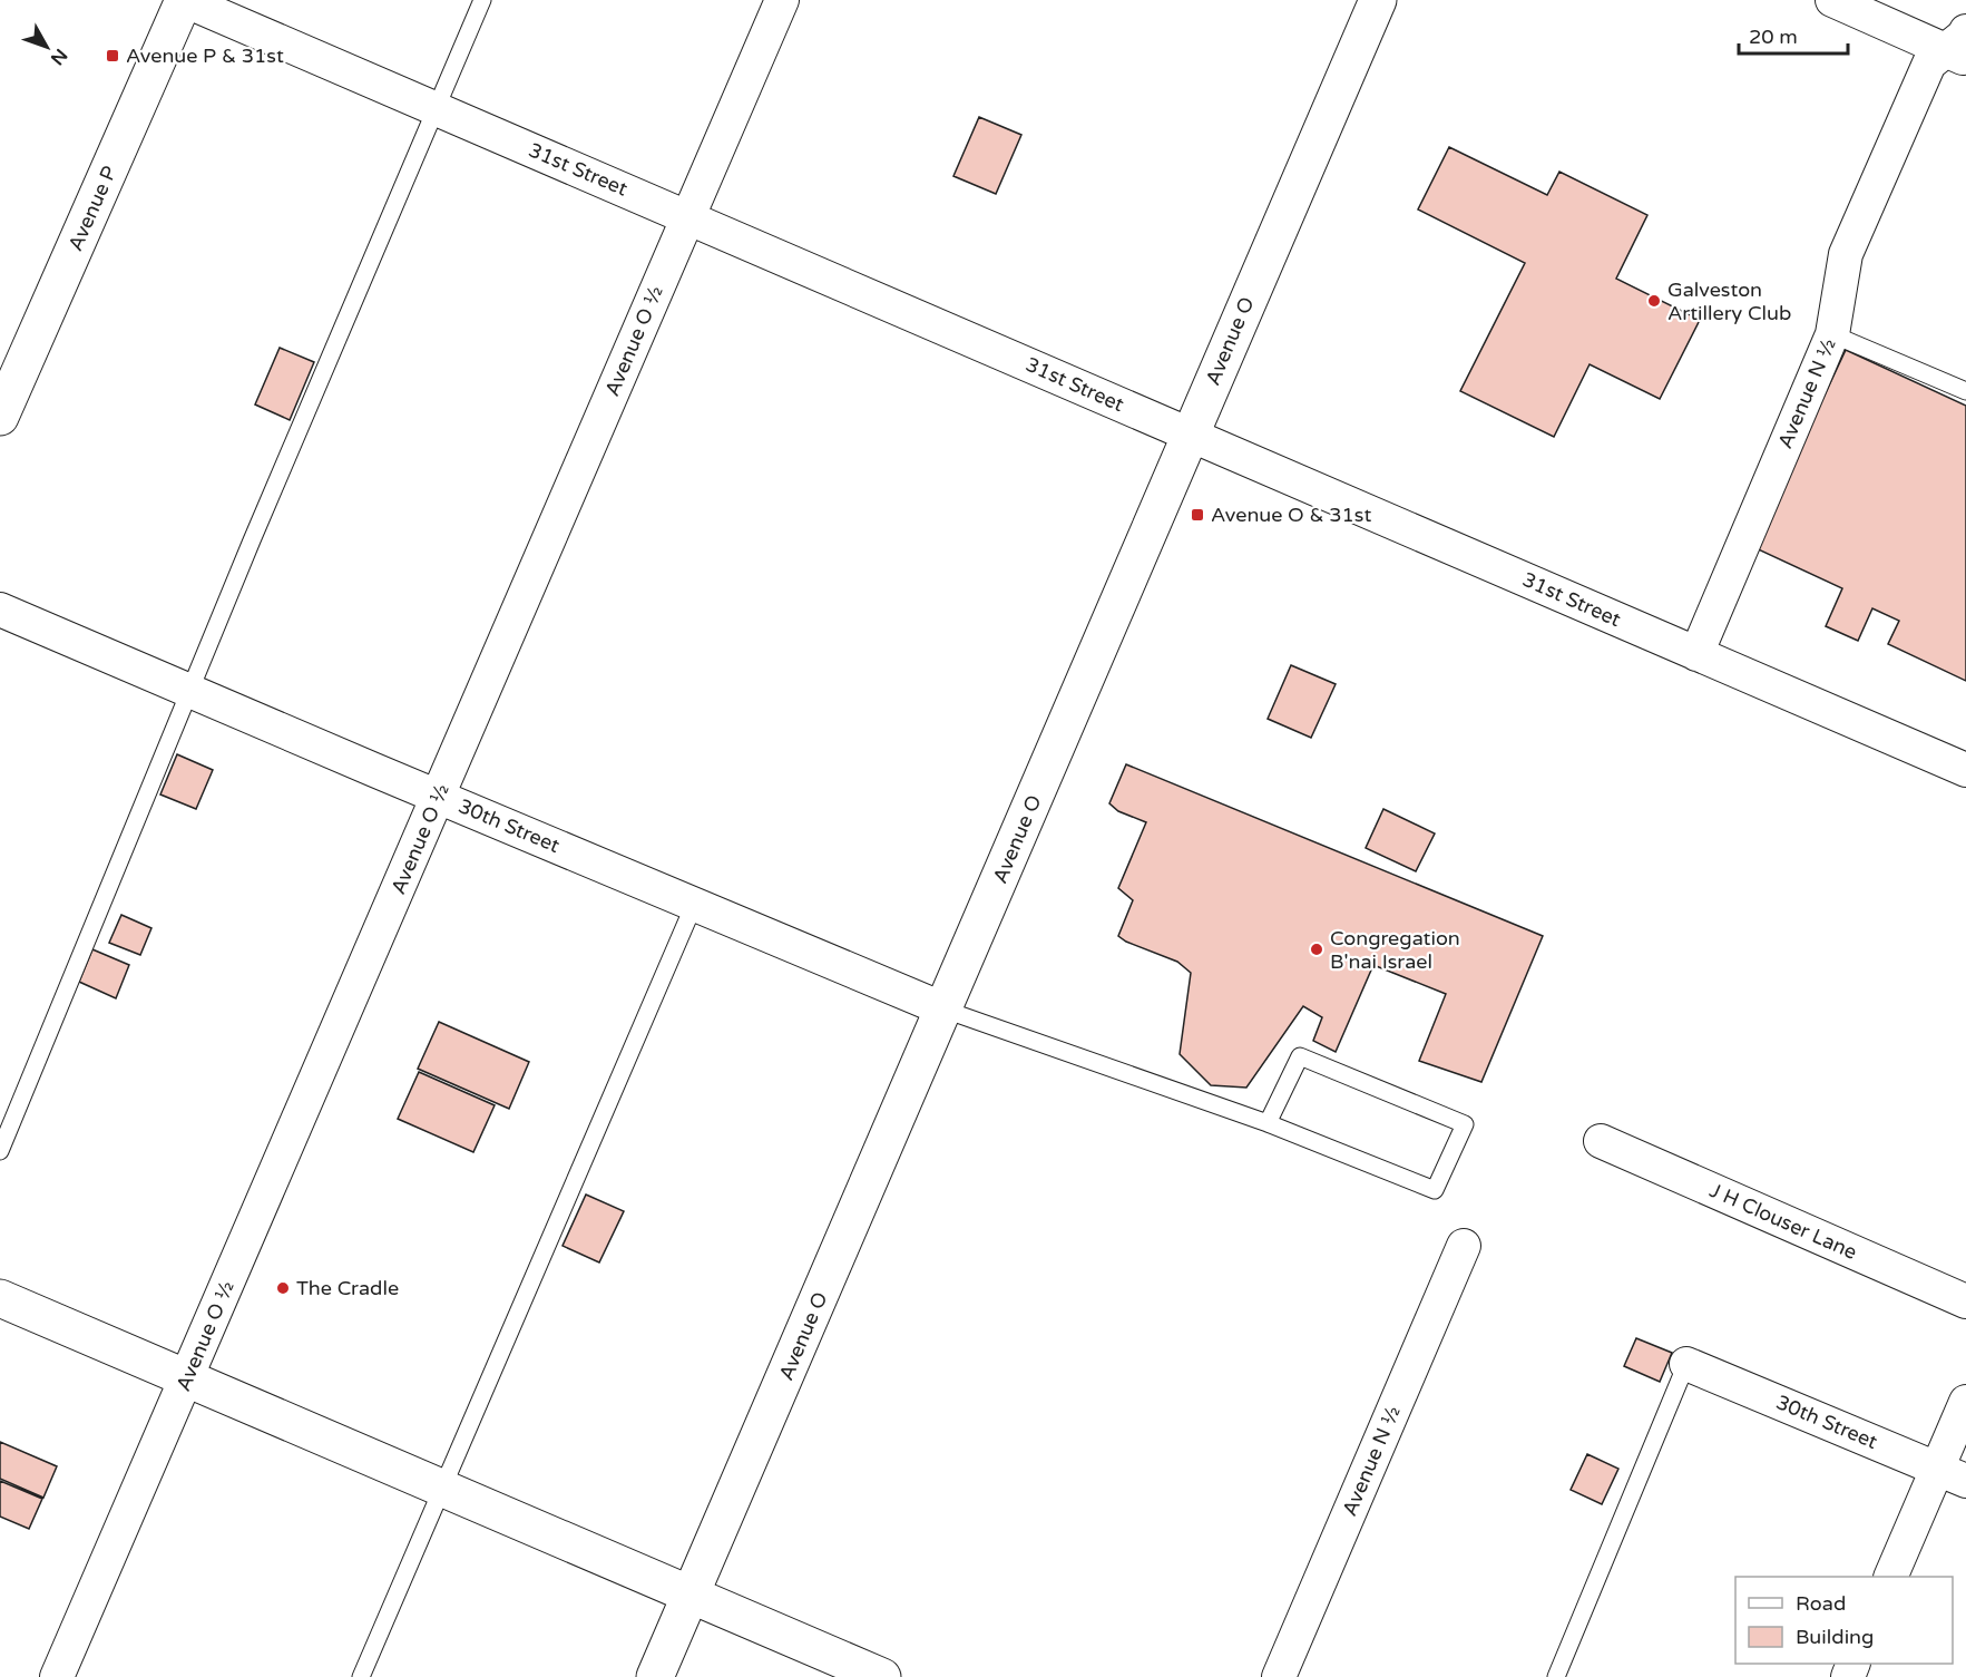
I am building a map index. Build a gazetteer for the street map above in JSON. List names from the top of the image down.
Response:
{
  "streets": {
    "main road": ["Avenue P", "Avenue O"],
    "street": [
      "31st Street",
      "Avenue O ½",
      "Avenue N ½",
      "30th Street",
      "J H Clouser Lane"
    ]
  },
  "crossings": [
    ["31st Street", "Avenue P"],
    ["31st Street", "Avenue O ½"],
    ["31st Street", "Avenue O"],
    ["31st Street", "Avenue N ½"],
    ["Avenue O ½", "30th Street"],
    ["Avenue O", "30th Street"]
  ],
  "places": {
    "transit": ["Avenue P & 31st", "Avenue O & 31st"],
    "other": ["Galveston Artillery Club", "Congregation B'nai Israel", "The Cradle"]
  },
  "legend": ["Road", "Building"],
  "scale_bar": "20 m",
  "north": "bottom right"
}
